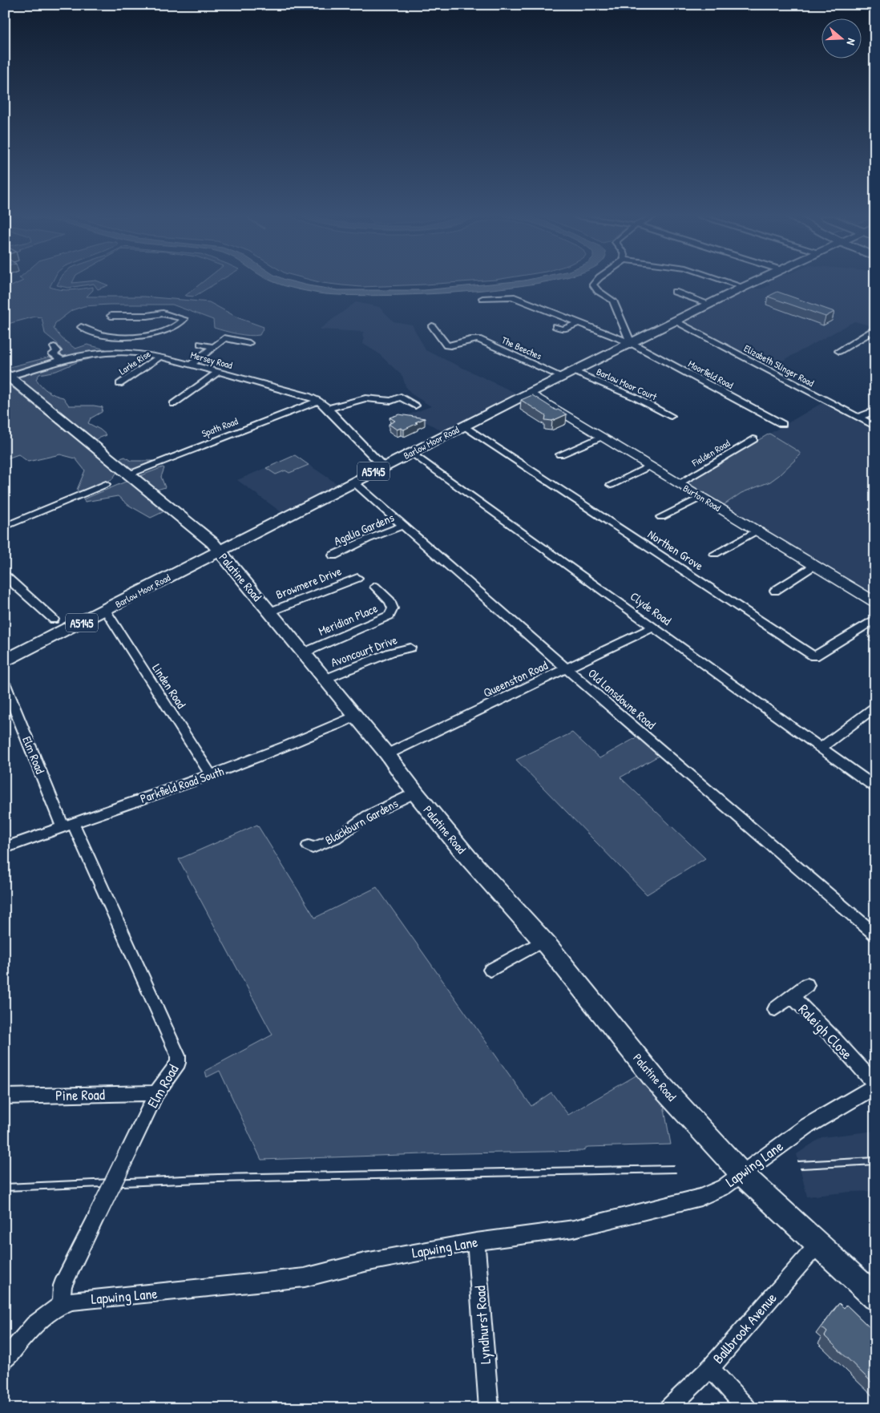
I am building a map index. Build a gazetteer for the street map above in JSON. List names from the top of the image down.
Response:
{
  "streets": {
    "main road": ["Barlow Moor Road", "A5145", "Palatine Road"],
    "street": [
      "The Beeches",
      "Mersey Road",
      "Larke Rise",
      "Elizabeth Slinger Road",
      "Moorfield Road",
      "Barlow Moor Court",
      "Spath Road",
      "Fielden Road",
      "Burton Road",
      "Agalia Gardens",
      "Northen Grove",
      "Browmere Drive",
      "Clyde Road",
      "Meridian Place",
      "Avoncourt Drive",
      "Queenston Road",
      "Linden Road",
      "Old Lansdowne Road",
      "Elm Road",
      "Parkfield Road South",
      "Blackburn Gardens",
      "Raleigh Close",
      "Pine Road",
      "Lapwing Lane",
      "Lyndhurst Road",
      "Ballbrook Avenue"
    ]
  },
  "crossings": [
    ["The Beeches", "Barlow Moor Road"],
    ["Mersey Road", "Larke Rise"],
    ["Mersey Road", "Spath Road"],
    ["Mersey Road", "Barlow Moor Road"],
    ["Mersey Road", "Palatine Road"],
    ["Elizabeth Slinger Road", "Barlow Moor Road"],
    ["Moorfield Road", "Barlow Moor Road"],
    ["Barlow Moor Court", "Barlow Moor Road"],
    ["Spath Road", "Palatine Road"],
    ["Barlow Moor Road", "Burton Road"],
    ["Barlow Moor Road", "Northen Grove"],
    ["Barlow Moor Road", "Palatine Road"],
    ["Barlow Moor Road", "Clyde Road"],
    ["Barlow Moor Road", "Linden Road"],
    ["Barlow Moor Road", "Old Lansdowne Road"],
    ["Fielden Road", "Burton Road"],
    ["Agalia Gardens", "Old Lansdowne Road"],
    ["Palatine Road", "Browmere Drive"],
    ["Palatine Road", "Meridian Place"],
    ["Palatine Road", "Avoncourt Drive"],
    ["Palatine Road", "Queenston Road"],
    ["Palatine Road", "Parkfield Road South"],
    ["Palatine Road", "Blackburn Gardens"],
    ["Palatine Road", "Lapwing Lane"],
    ["Palatine Road", "Ballbrook Avenue"],
    ["Clyde Road", "Queenston Road"],
    ["Queenston Road", "Old Lansdowne Road"],
    ["Linden Road", "Parkfield Road South"],
    ["Elm Road", "Parkfield Road South"],
    ["Elm Road", "Pine Road"],
    ["Elm Road", "Lapwing Lane"],
    ["Raleigh Close", "Lapwing Lane"],
    ["Lapwing Lane", "Lyndhurst Road"]
  ],
  "north": "right"
}
